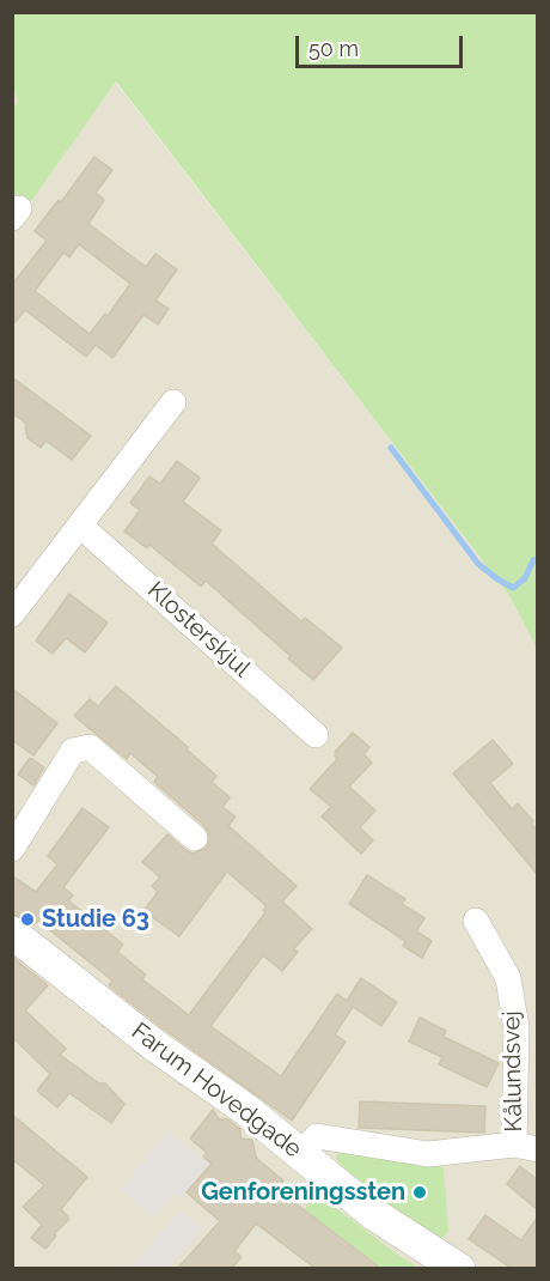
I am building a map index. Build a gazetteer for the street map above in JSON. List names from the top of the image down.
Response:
{
  "streets": {
    "street": ["Klosterskjul", "Kålundsvej", "Farum Hovedgade"]
  },
  "crossings": [
    ["Kålundsvej", "Farum Hovedgade"]
  ],
  "places": ["Studie 63", "Genforeningssten"],
  "scale_bar": "50 m"
}
